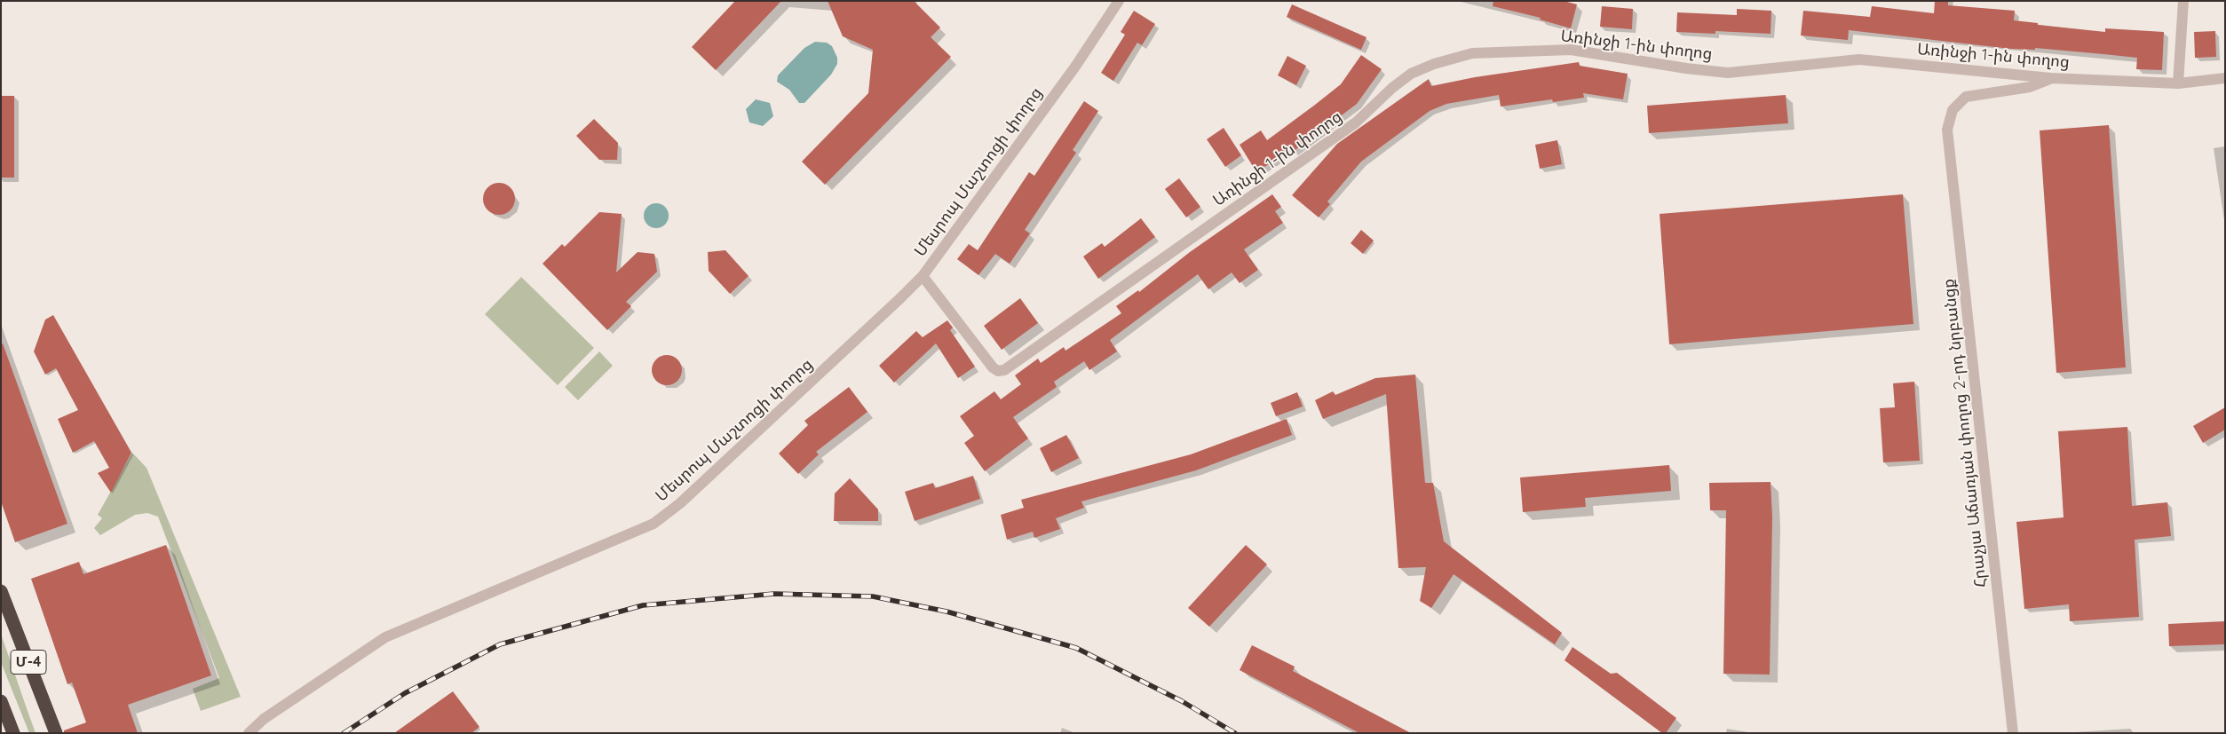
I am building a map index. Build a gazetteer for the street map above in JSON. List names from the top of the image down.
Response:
{
  "streets": {
    "highway": ["Մ-4"],
    "street": ["Առինջի 1-ին փողոց", "Մեսրոպ Մաշտոցի փողոց", "Հրաչյա Աճառյան փողոց 2-րդ նրբանցք"]
  },
  "crossings": [
    ["Առինջի 1-ին փողոց", "Մեսրոպ Մաշտոցի փողոց"],
    ["Առինջի 1-ին փողոց", "Հրաչյա Աճառյան փողոց 2-րդ նրբանցք"]
  ]
}
